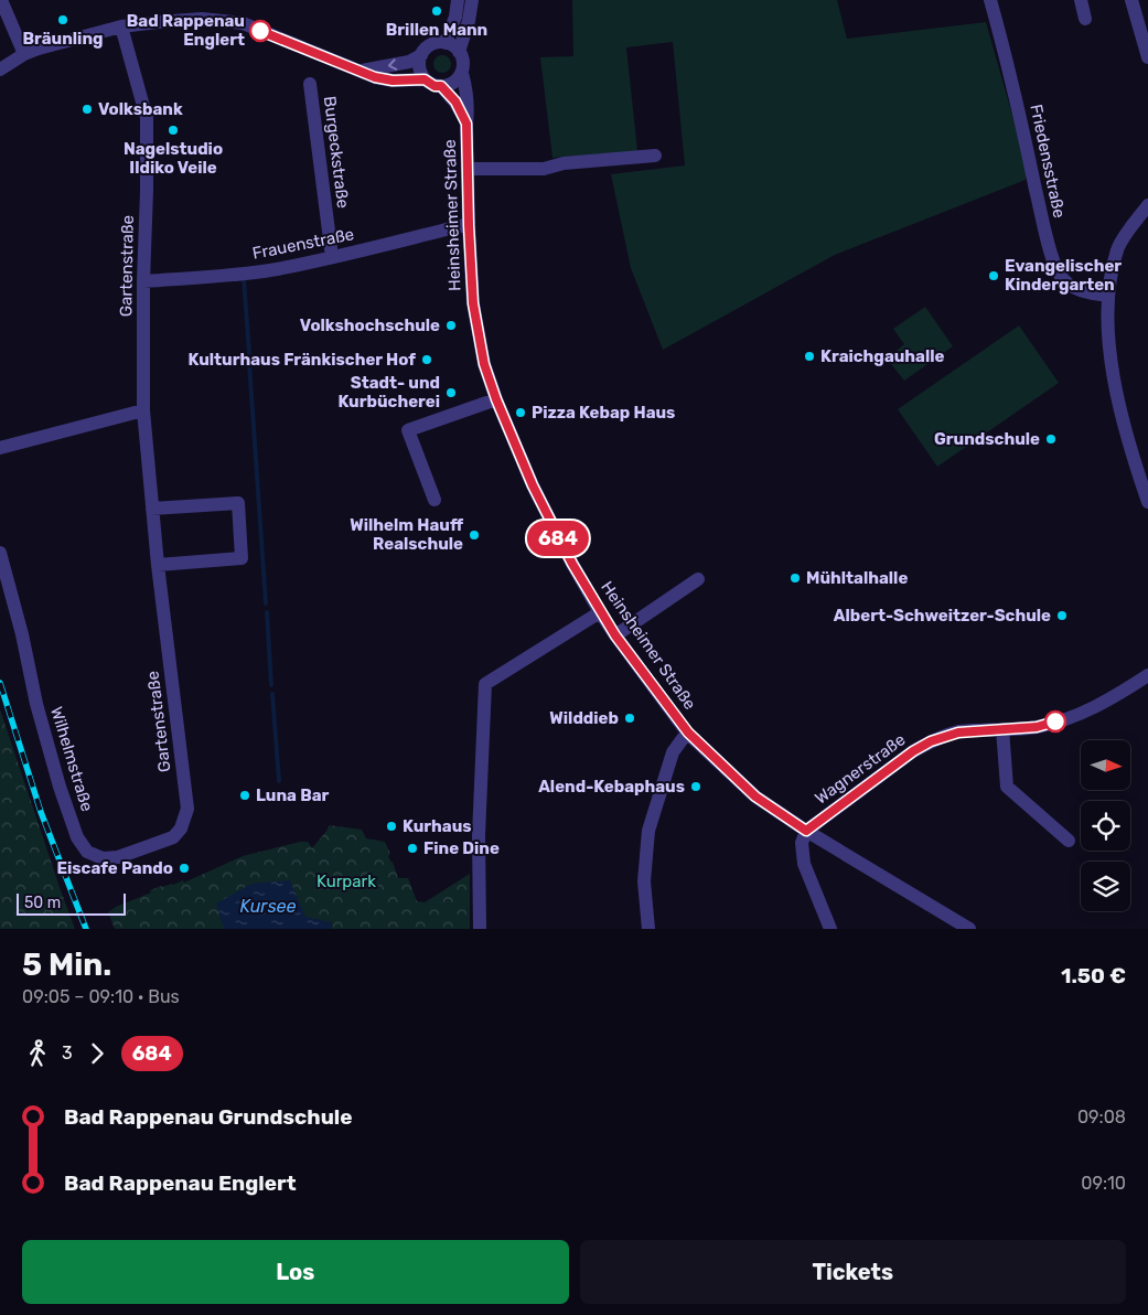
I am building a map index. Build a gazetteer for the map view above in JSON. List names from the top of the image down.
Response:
{
  "streets": {
    "street": [
      "Burgeckstraße",
      "Friedensstraße",
      "Heinsheimer Straße",
      "Frauenstraße",
      "Gartenstraße",
      "Wilhelmstraße",
      "Wagnerstraße"
    ]
  },
  "crossings": [
    ["Burgeckstraße", "Frauenstraße"],
    ["Heinsheimer Straße", "Frauenstraße"],
    ["Heinsheimer Straße", "Wagnerstraße"],
    ["Frauenstraße", "Gartenstraße"],
    ["Gartenstraße", "Wilhelmstraße"]
  ],
  "water": ["Kursee"],
  "parks": ["Kurpark"],
  "places": [
    "Brillen Mann",
    "Bräunling",
    "Bad Rappenau Englert",
    "Volksbank",
    "Nagelstudio Ildiko Veile",
    "Evangelischer Kindergarten",
    "Volkshochschule",
    "Kraichgauhalle",
    "Kulturhaus Fränkischer Hof",
    "Stadt- und Kurbücherei",
    "Pizza Kebap Haus",
    "Grundschule",
    "Wilhelm Hauff Realschule",
    "Mühltalhalle",
    "Albert-Schweitzer-Schule",
    "Wilddieb",
    "Alend-Kebaphaus",
    "Luna Bar",
    "Kurhaus",
    "Fine Dine",
    "Eiscafe Pando"
  ],
  "lines": ["bus line 684"],
  "scale_bar": "50 m",
  "north": "right",
  "page": {
    "on_map": "684",
    "scale": "50 m",
    "heading": ["5 Min.", "09:05 – 09:10 · Bus", "1.50 €"],
    "legs": ["3", "684"],
    "list": [
      {
        "name": "Bad Rappenau Grundschule",
        "value": "09:08"
      },
      {
        "name": "Bad Rappenau Englert",
        "value": "09:10"
      }
    ],
    "buttons": ["Los", "Tickets"]
  }
}
